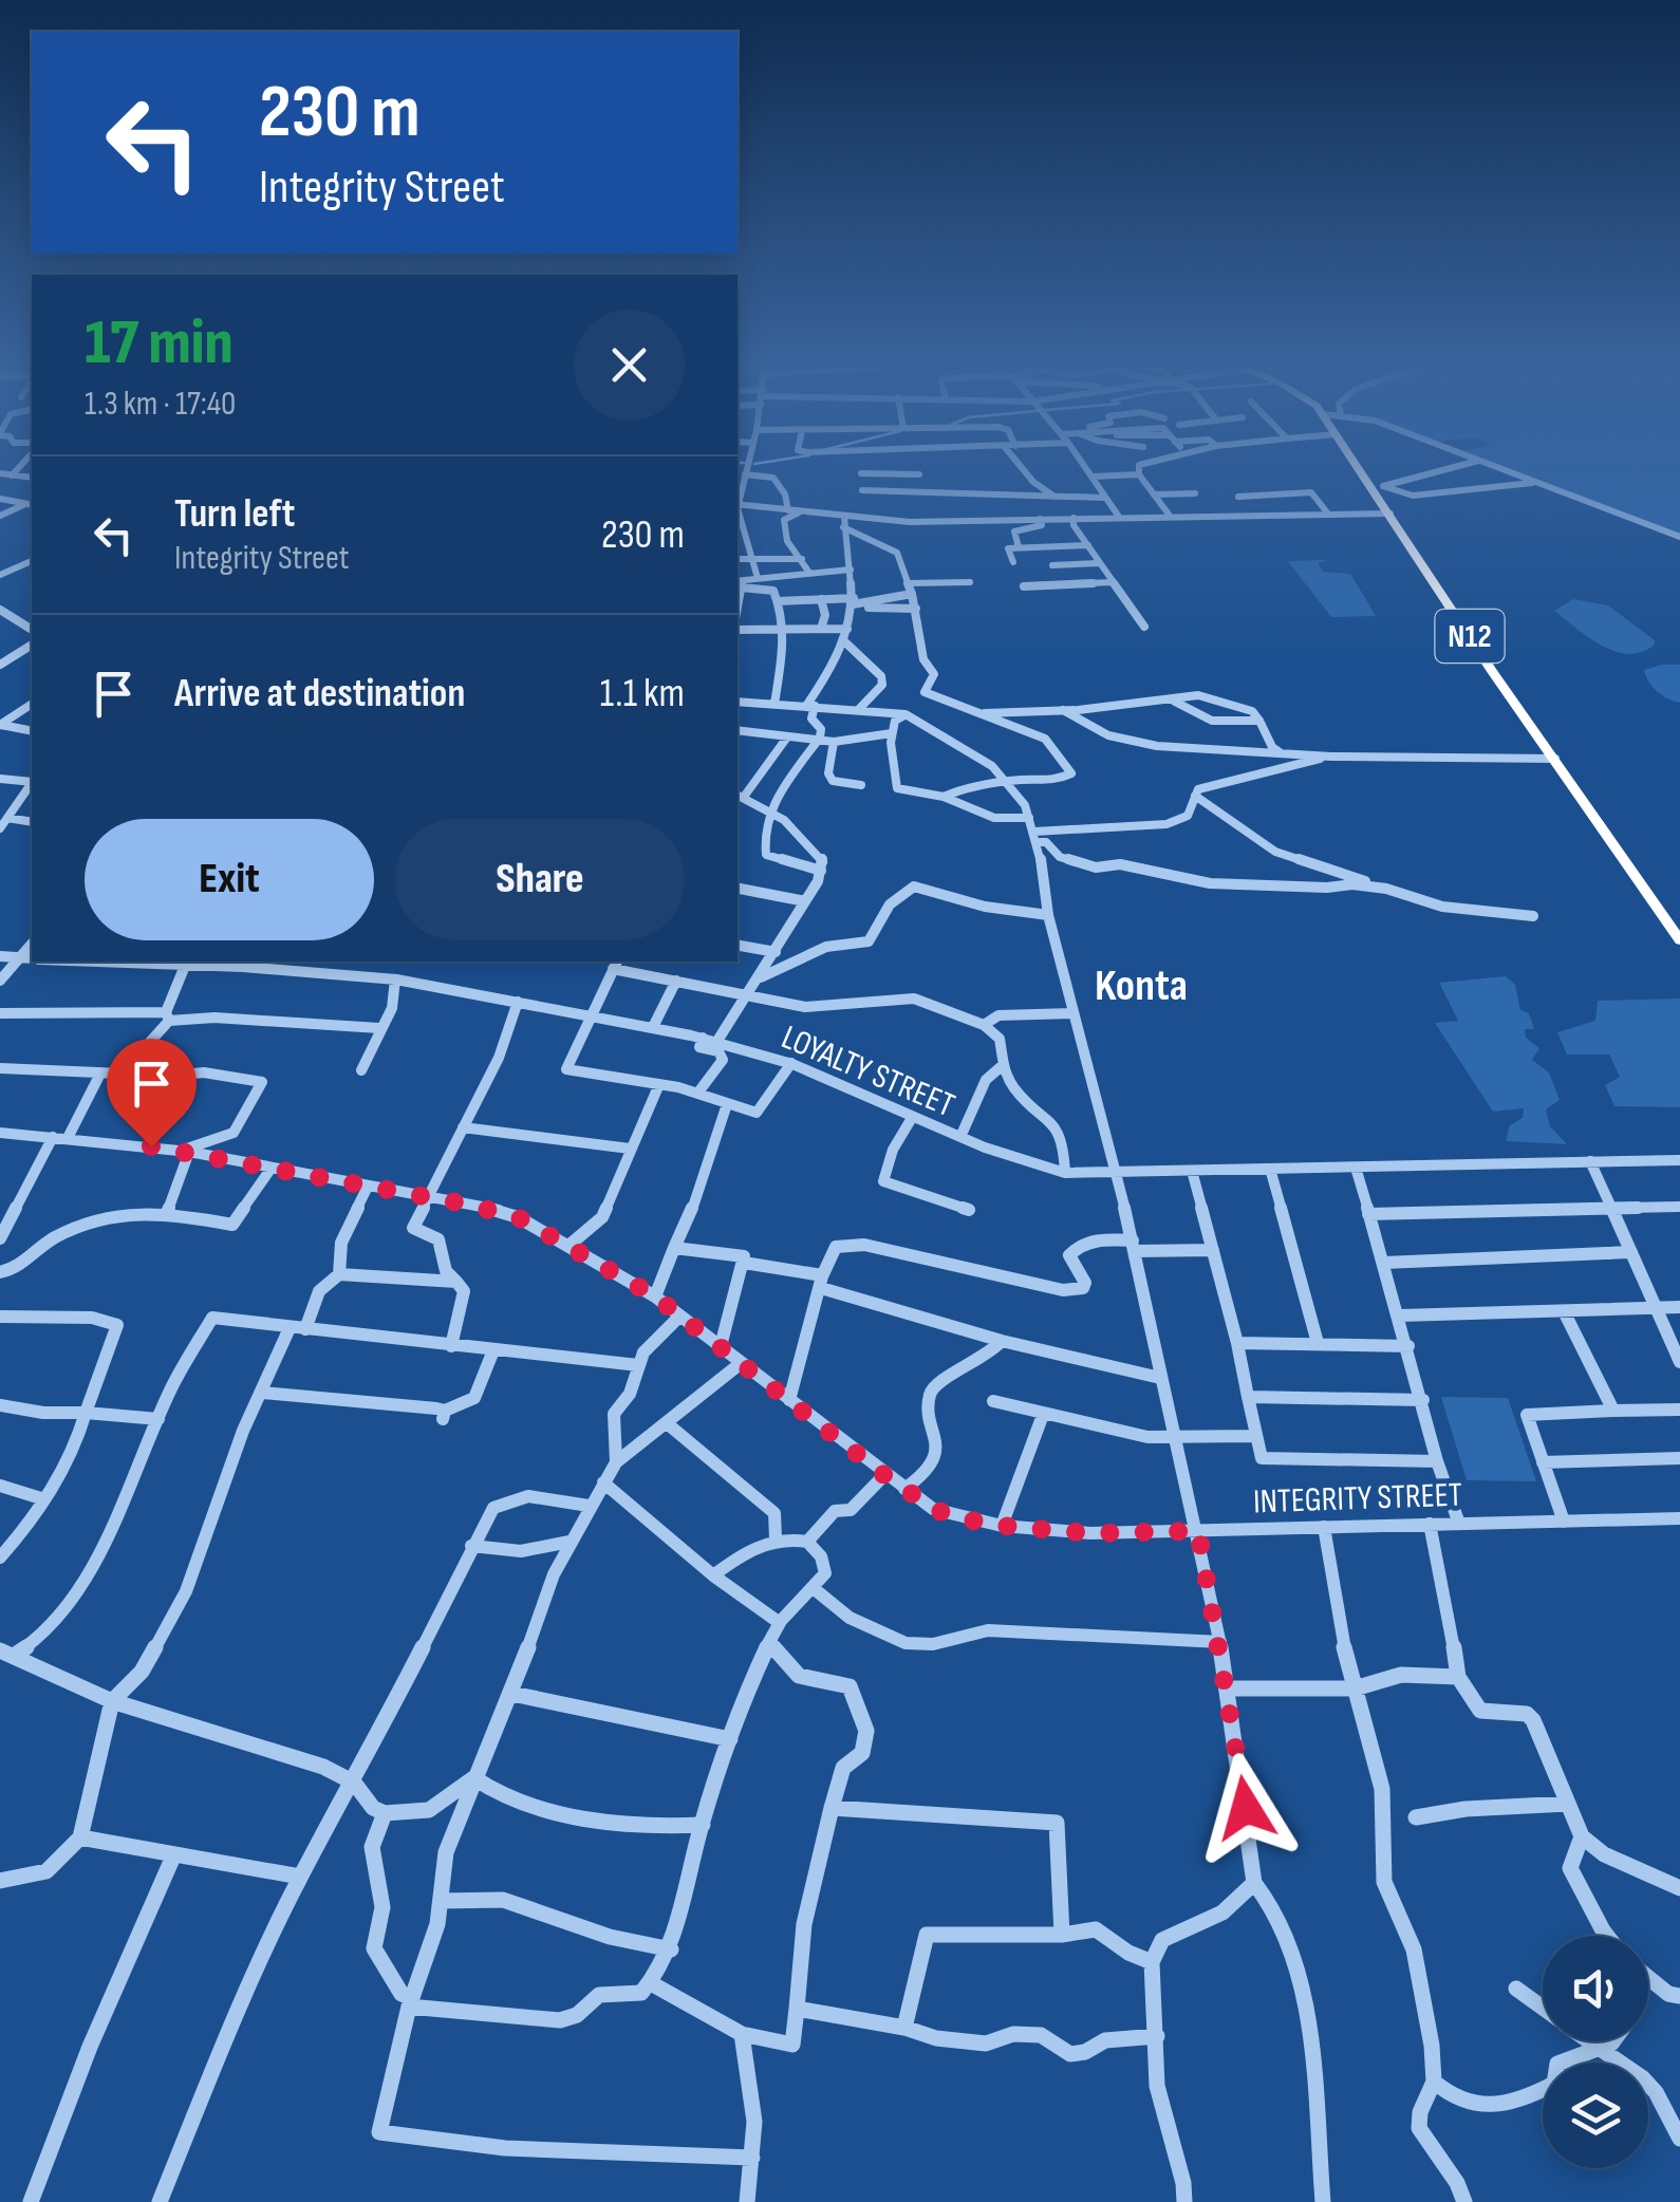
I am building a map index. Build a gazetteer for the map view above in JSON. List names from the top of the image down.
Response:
{
  "streets": {
    "highway": ["N12"],
    "street": ["LOYALTY STREET", "INTEGRITY STREET"]
  },
  "districts": ["Konta"],
  "page": {
    "turn": ["230 m", "Integrity Street"],
    "heading": ["17 min", "1.3 km · 17:40"],
    "list": [
      {
        "name": "Turn left",
        "note": "Integrity Street",
        "value": "230 m"
      },
      {
        "name": "Arrive at destination",
        "value": "1.1 km"
      }
    ],
    "buttons": ["Exit", "Share"]
  }
}
